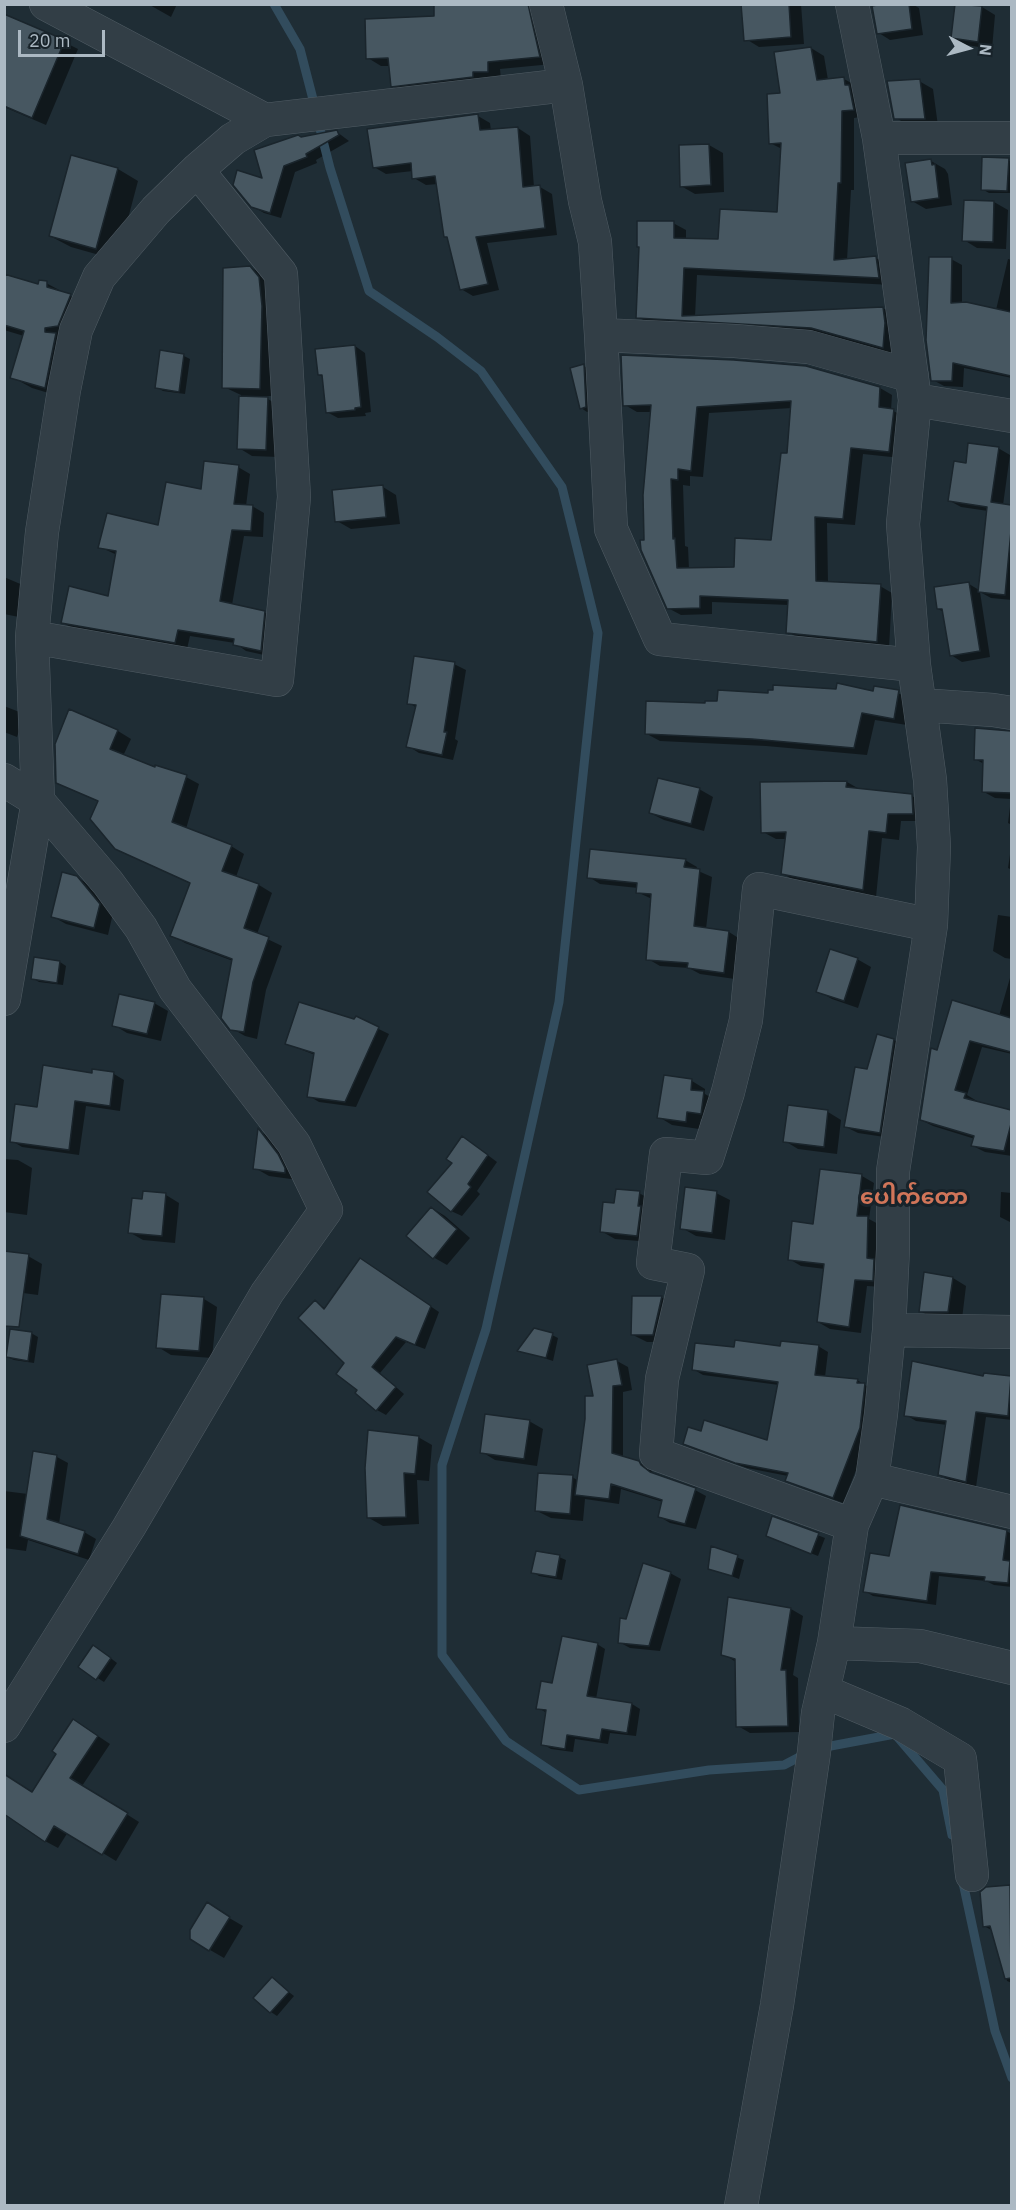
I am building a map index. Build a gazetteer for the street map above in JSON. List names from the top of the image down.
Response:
{
  "districts": ["ပေါက်တော"],
  "scale_bar": "20 m",
  "north": "right"
}
